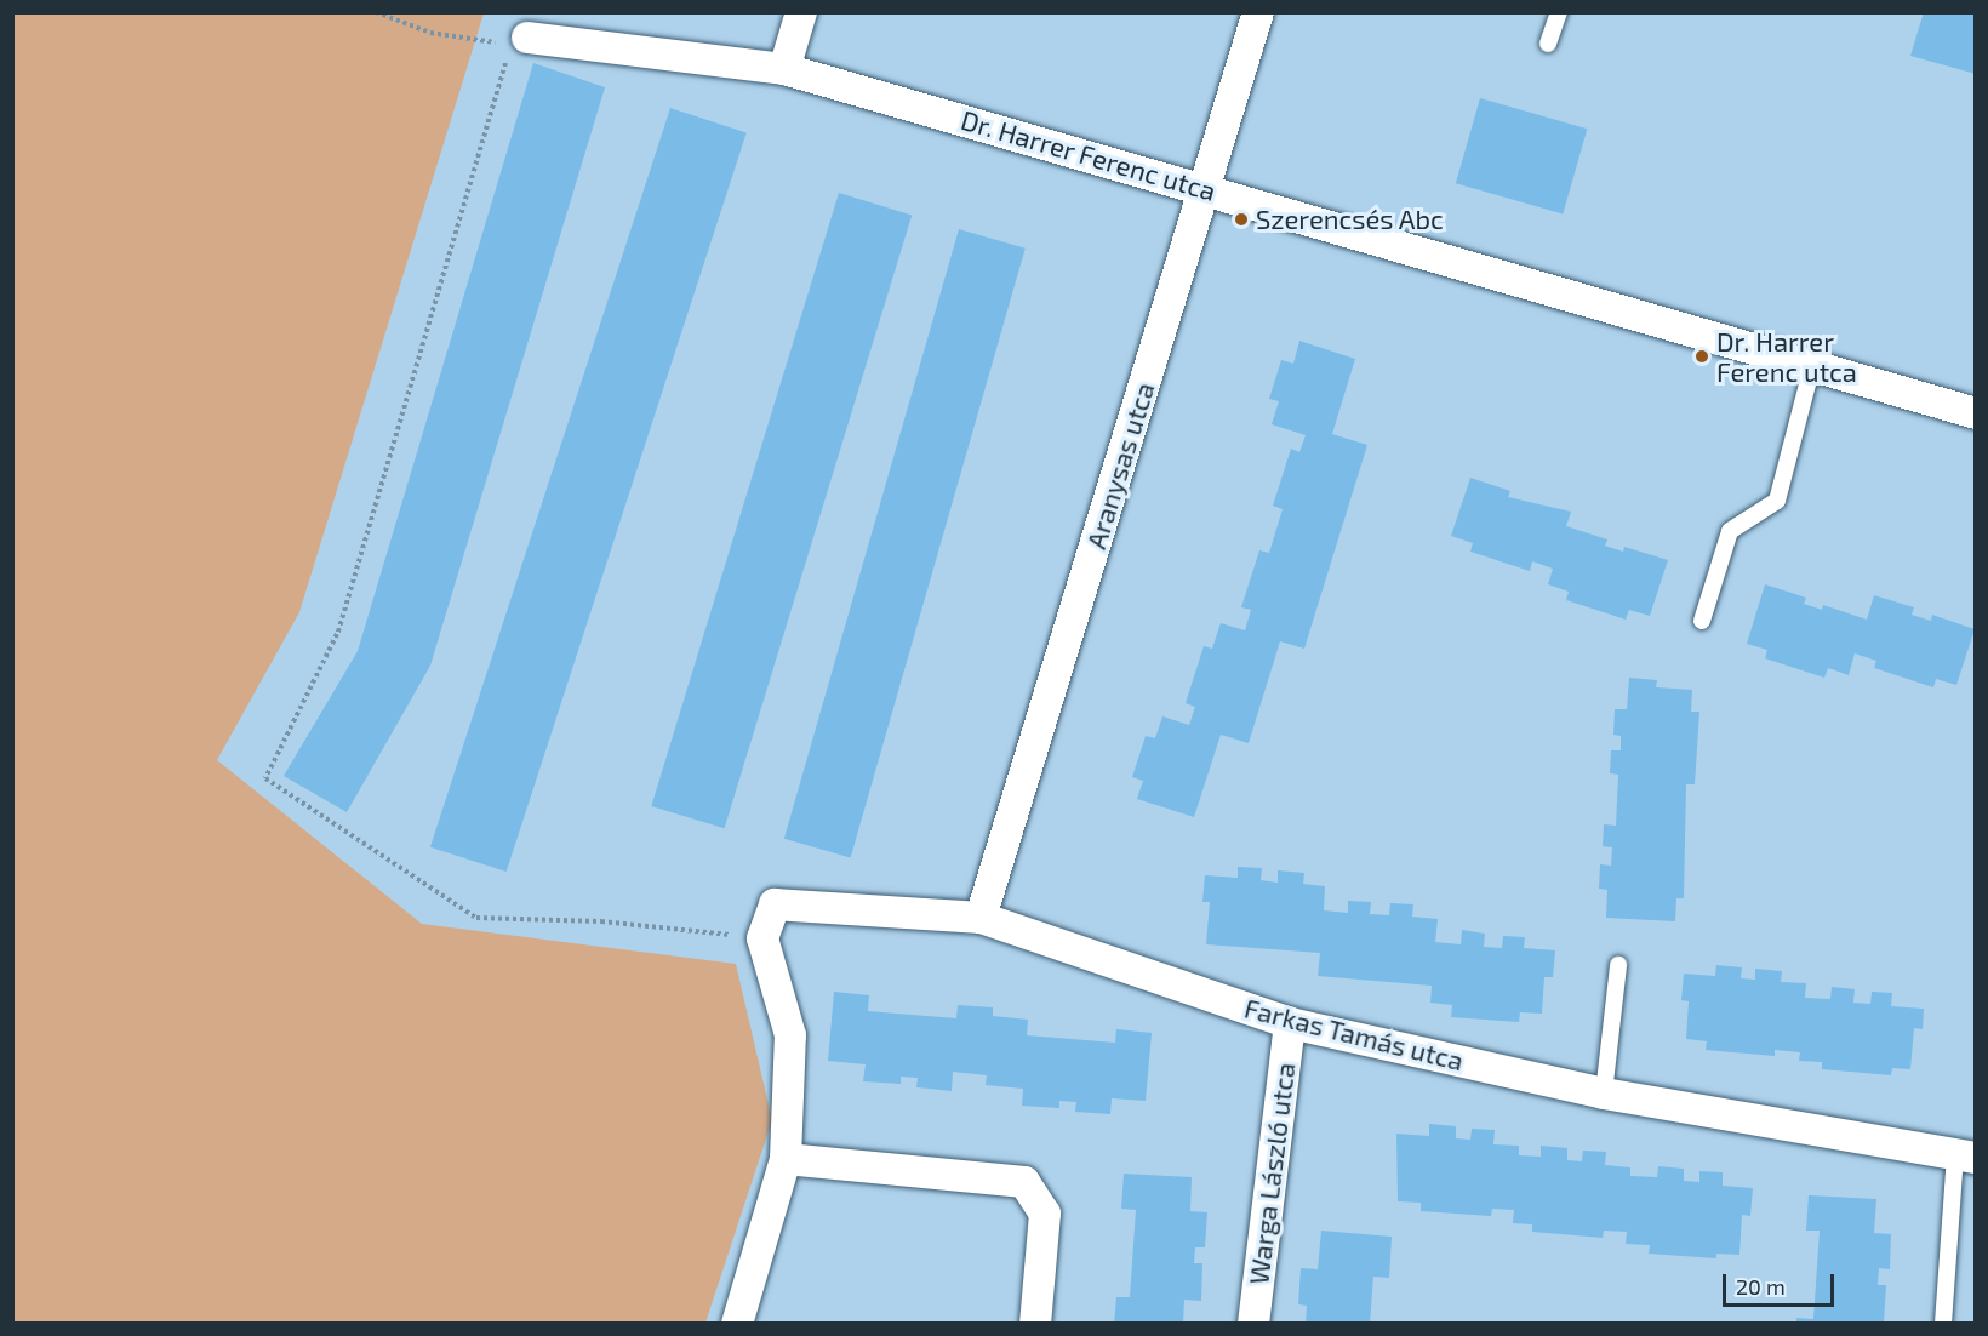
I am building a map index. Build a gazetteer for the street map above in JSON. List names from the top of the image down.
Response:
{
  "streets": {
    "street": [
      "Dr. Harrer Ferenc utca",
      "Aranysas utca",
      "Farkas Tamás utca",
      "Warga László utca"
    ]
  },
  "crossings": [
    ["Dr. Harrer Ferenc utca", "Aranysas utca"],
    ["Aranysas utca", "Farkas Tamás utca"],
    ["Farkas Tamás utca", "Warga László utca"]
  ],
  "places": ["Szerencsés Abc", "Dr. Harrer Ferenc utca"],
  "scale_bar": "20 m"
}
